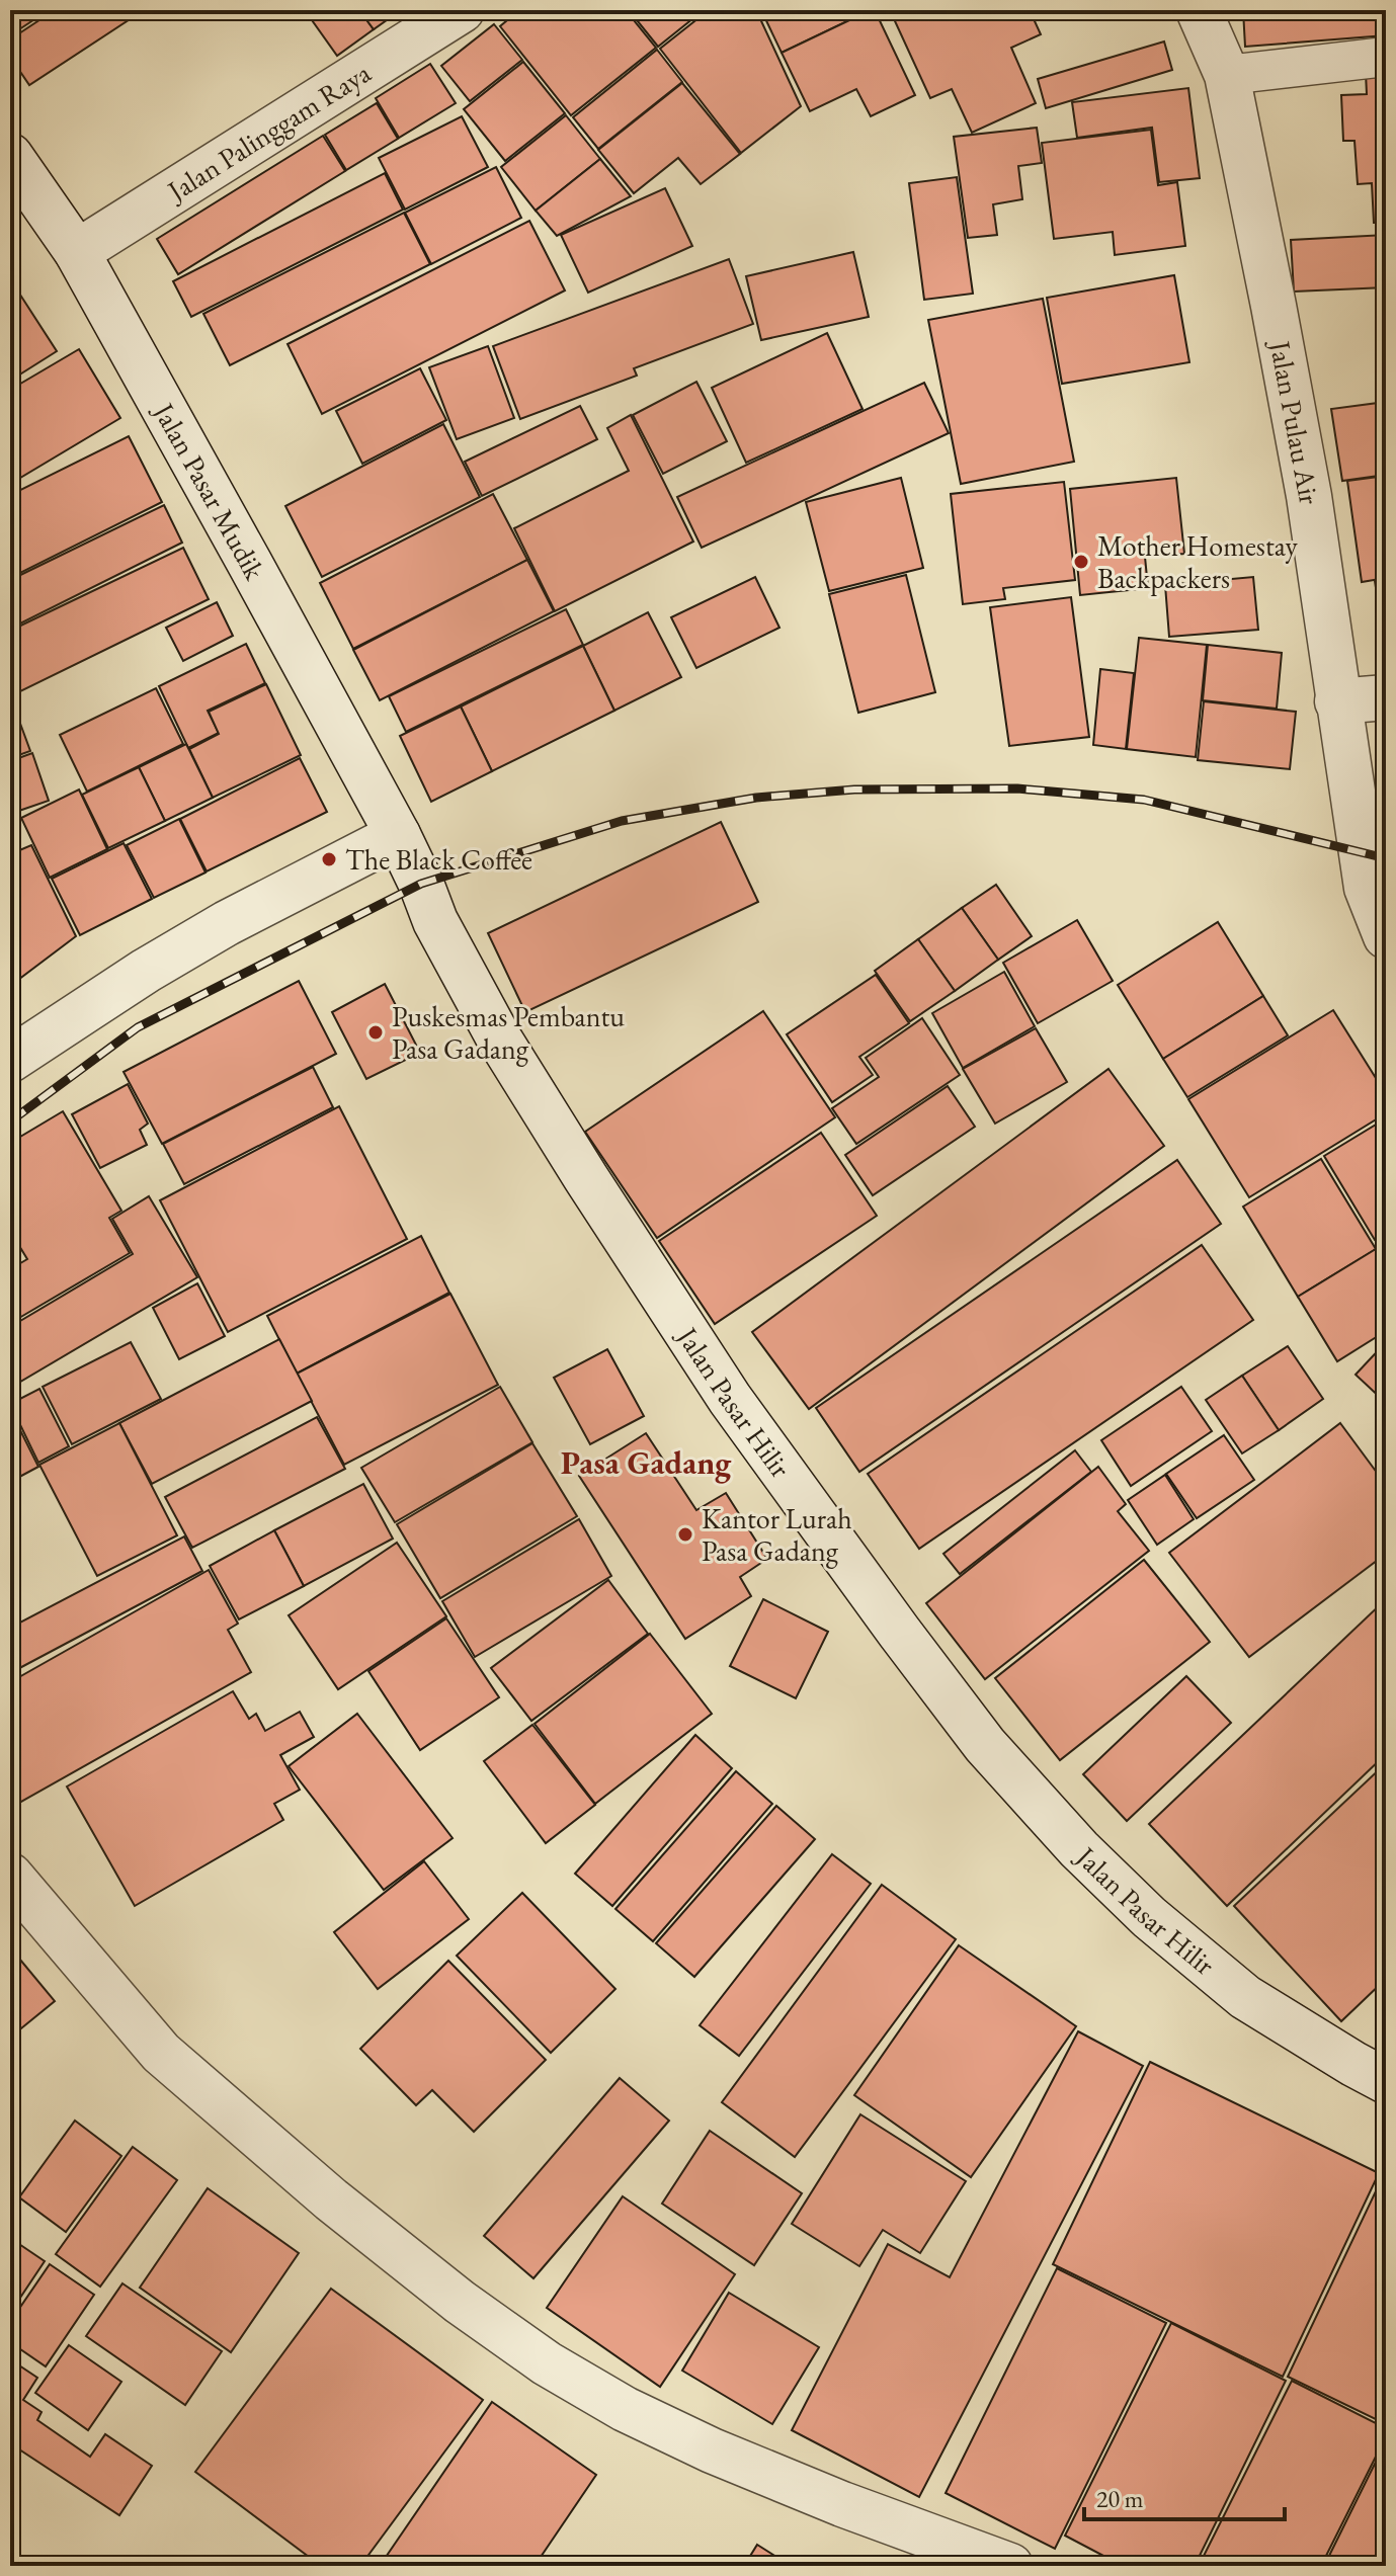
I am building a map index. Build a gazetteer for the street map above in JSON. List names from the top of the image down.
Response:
{
  "streets": {
    "street": [
      "Jalan Palinggam Raya",
      "Jalan Pulau Air",
      "Jalan Pasar Mudik",
      "Jalan Pasar Hilir"
    ]
  },
  "crossings": [
    ["Jalan Palinggam Raya", "Jalan Pasar Mudik"],
    ["Jalan Pasar Mudik", "Jalan Pasar Hilir"]
  ],
  "districts": ["Pasa Gadang"],
  "places": [
    "Mother Homestay Backpackers",
    "The Black Coffee",
    "Puskesmas Pembantu Pasa Gadang",
    "Kantor Lurah Pasa Gadang"
  ],
  "scale_bar": "20 m"
}
